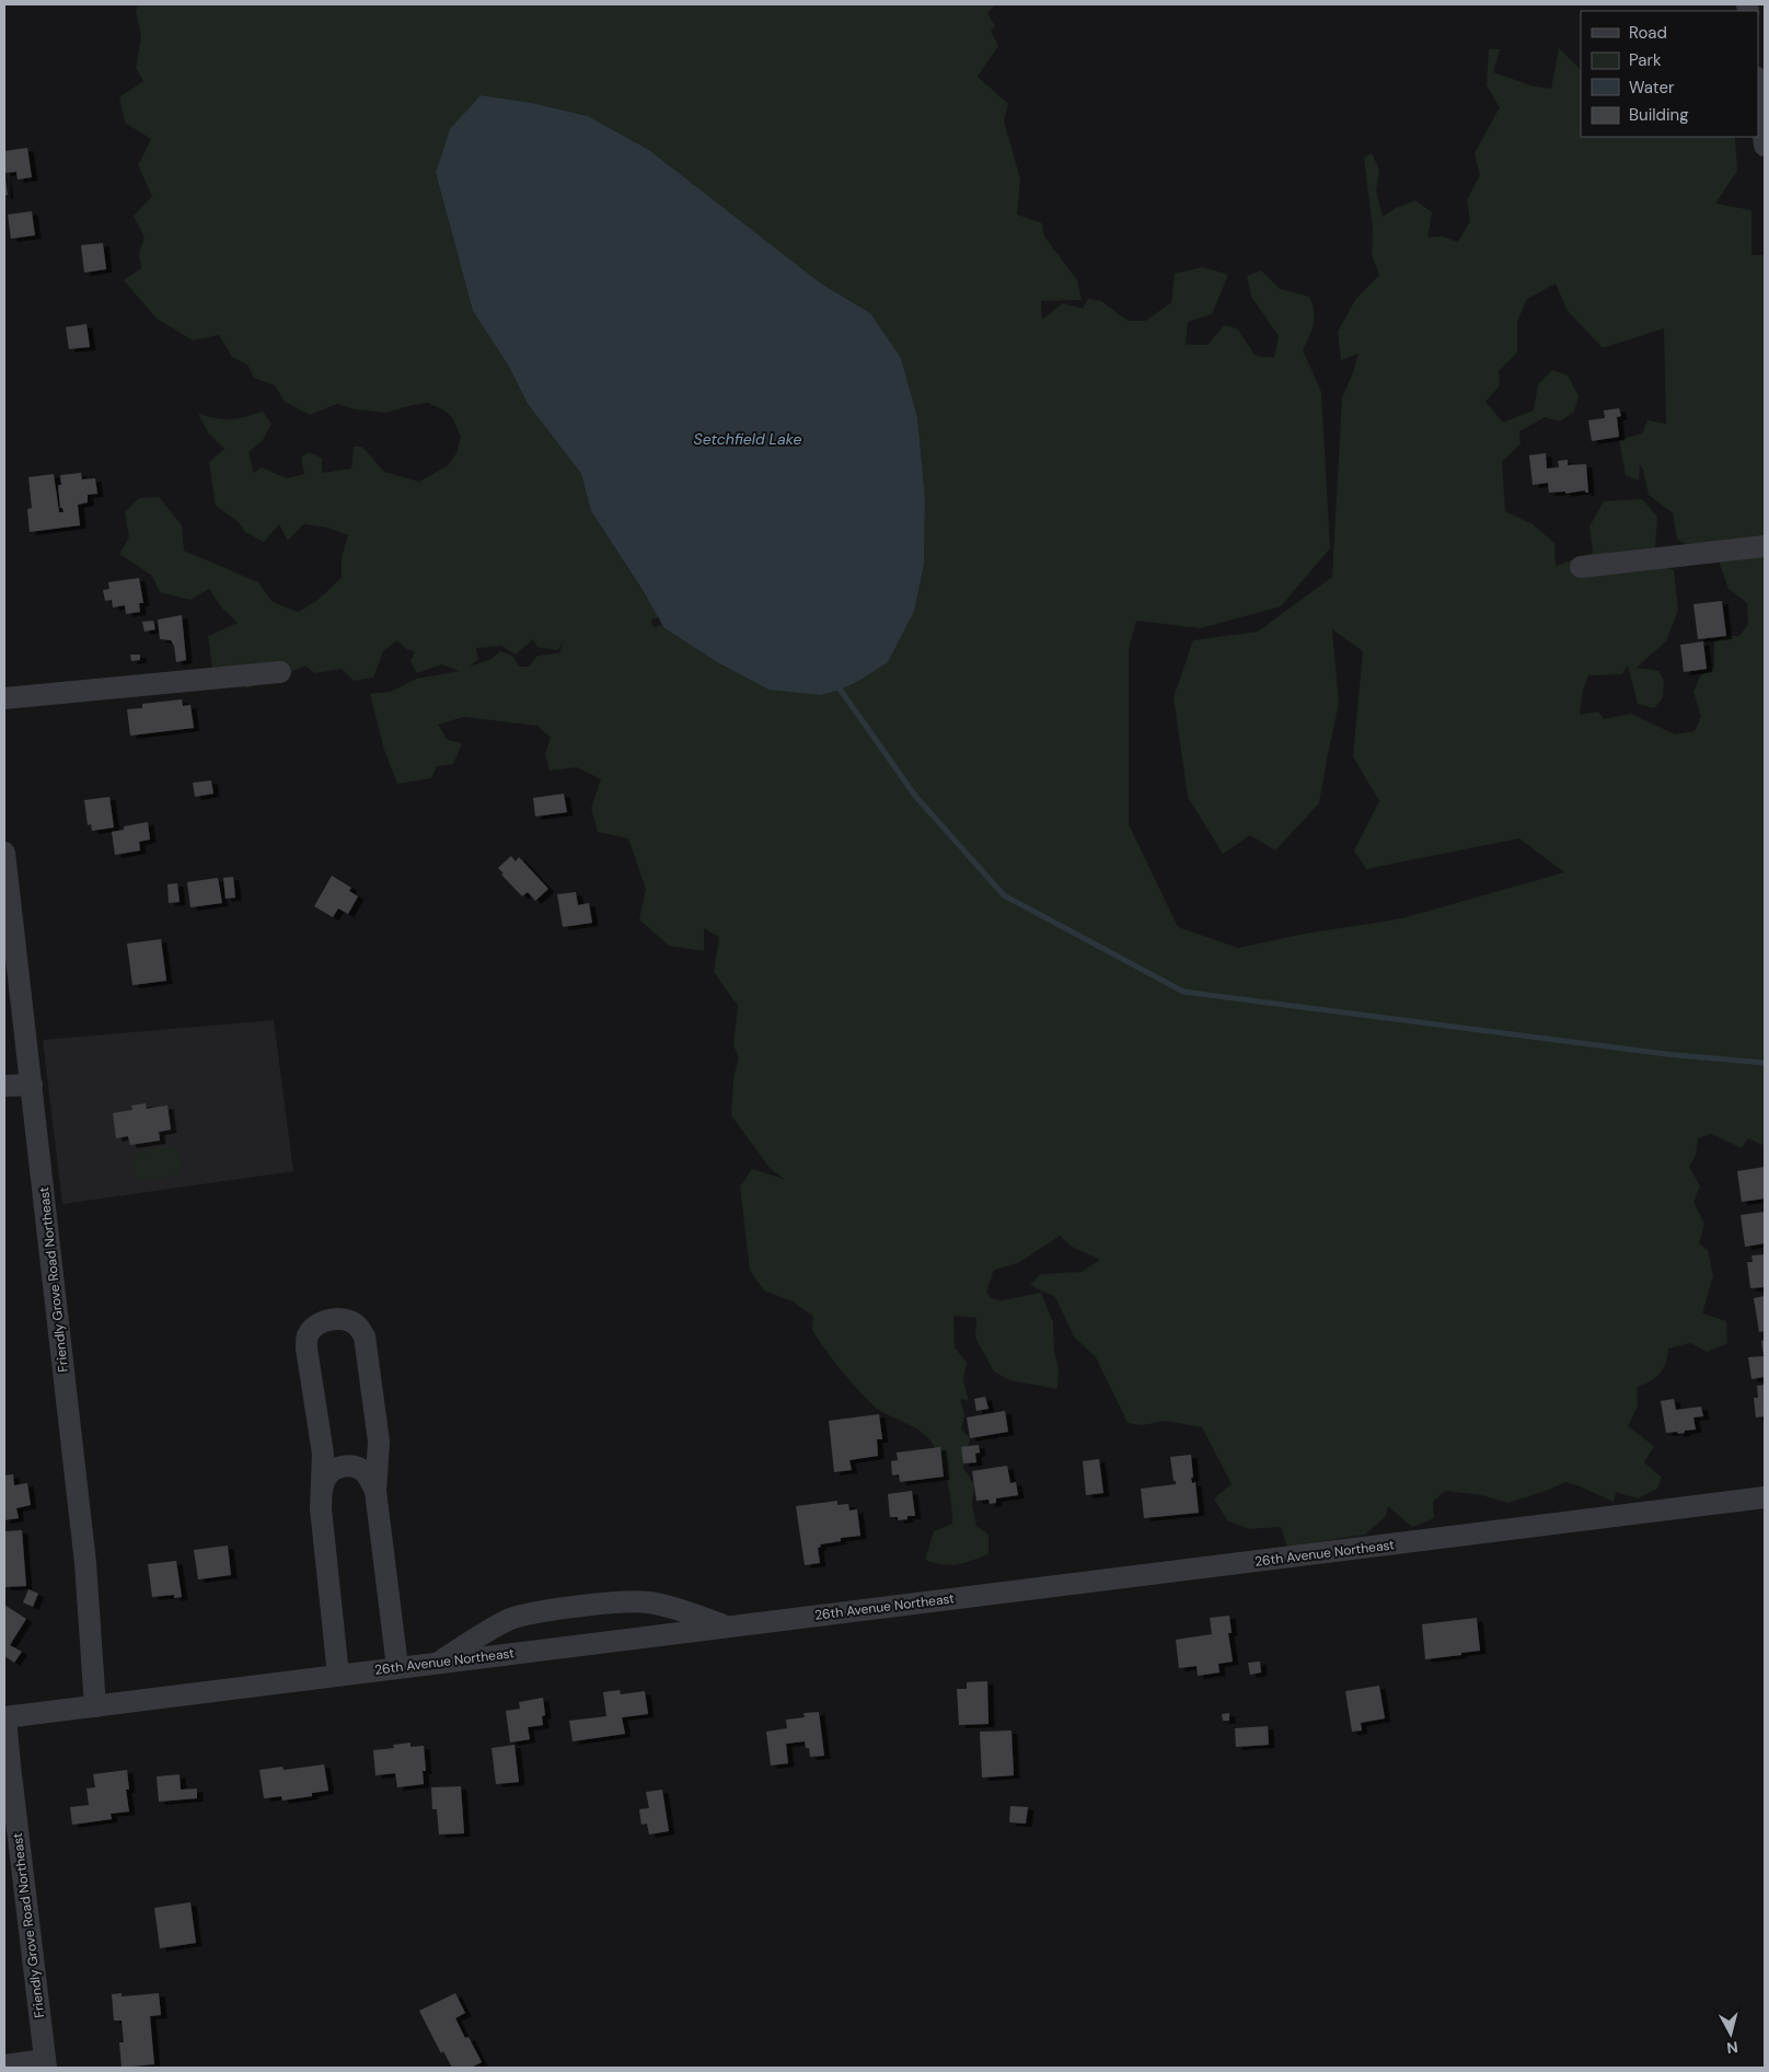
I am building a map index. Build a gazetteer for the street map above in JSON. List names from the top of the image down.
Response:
{
  "streets": {
    "street": ["Friendly Grove Road Northeast", "26th Avenue Northeast"]
  },
  "crossings": [
    ["Friendly Grove Road Northeast", "26th Avenue Northeast"]
  ],
  "water": ["Setchfield Lake"],
  "legend": [
    "Road",
    "Park",
    "Water",
    "Building"
  ],
  "north": "bottom"
}
